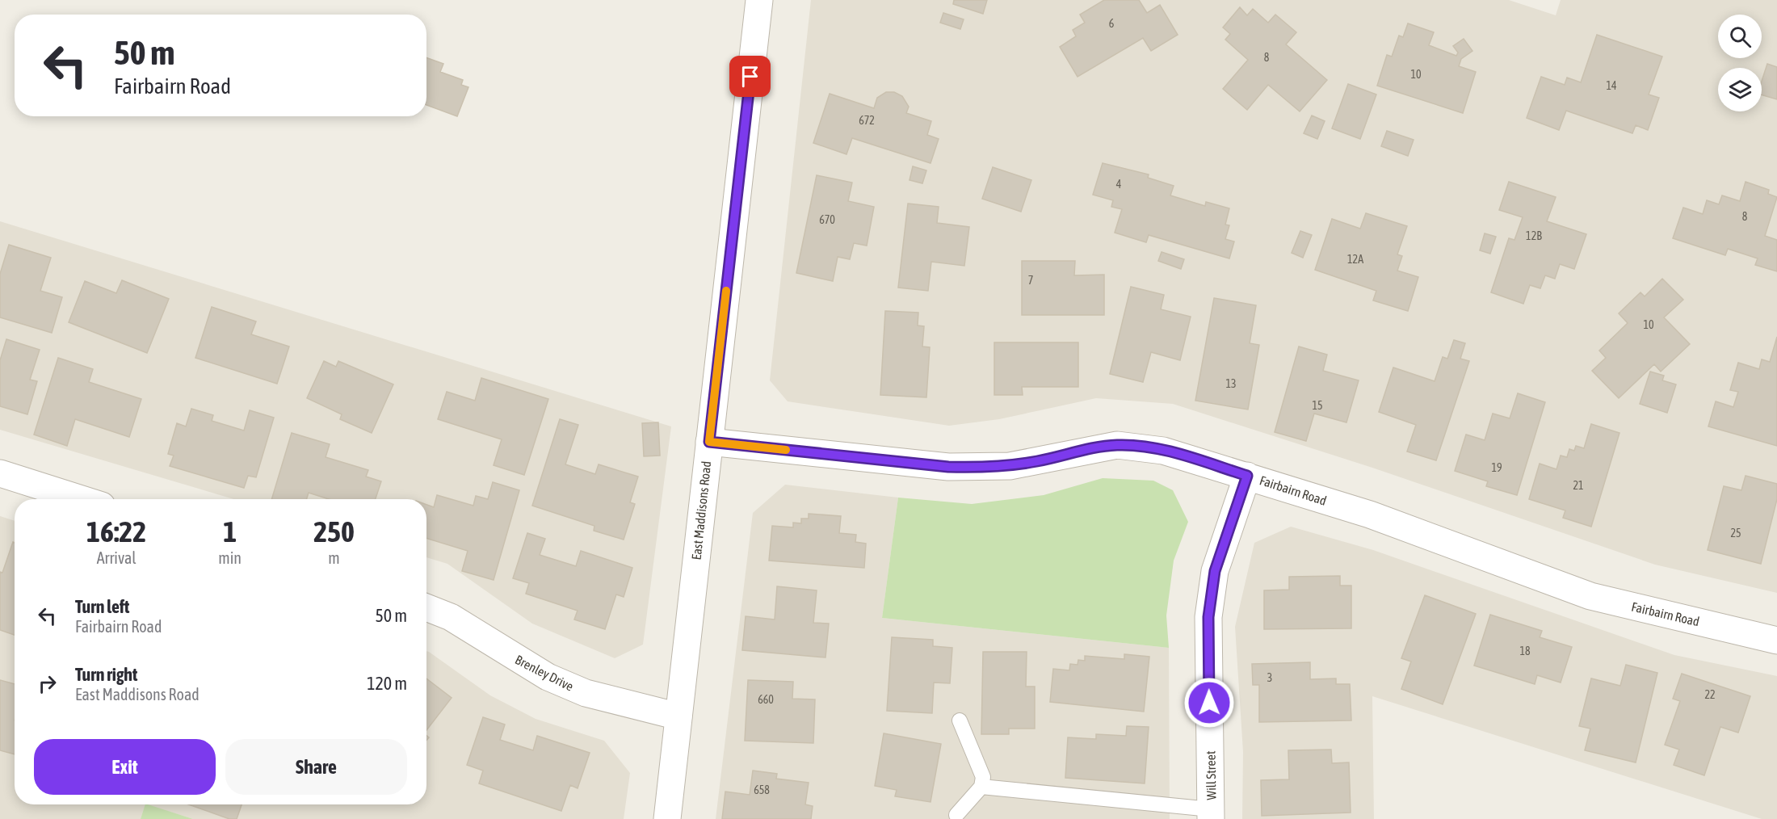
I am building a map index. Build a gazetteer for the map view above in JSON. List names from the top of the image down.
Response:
{
  "streets": {
    "street": [
      "Fairbairn Road",
      "East Maddisons Road",
      "Brenley Drive",
      "Will Street"
    ]
  },
  "crossings": [
    ["Fairbairn Road", "East Maddisons Road"],
    ["Fairbairn Road", "Will Street"],
    ["East Maddisons Road", "Brenley Drive"]
  ],
  "house_numbers": [
    "6",
    "8",
    "10",
    "14",
    "672",
    "4",
    "8",
    "670",
    "12B",
    "12A",
    "7",
    "10",
    "13",
    "15",
    "19",
    "21",
    "25",
    "18",
    "3",
    "22",
    "660",
    "658"
  ],
  "page": {
    "turn": ["50 m", "Fairbairn Road"],
    "eta": [
      "16:22",
      "Arrival",
      "1",
      "min",
      "250",
      "m"
    ],
    "list": [
      {
        "name": "Turn left",
        "note": "Fairbairn Road",
        "value": "50 m"
      },
      {
        "name": "Turn right",
        "note": "East Maddisons Road",
        "value": "120 m"
      }
    ],
    "buttons": ["Exit", "Share"]
  }
}
